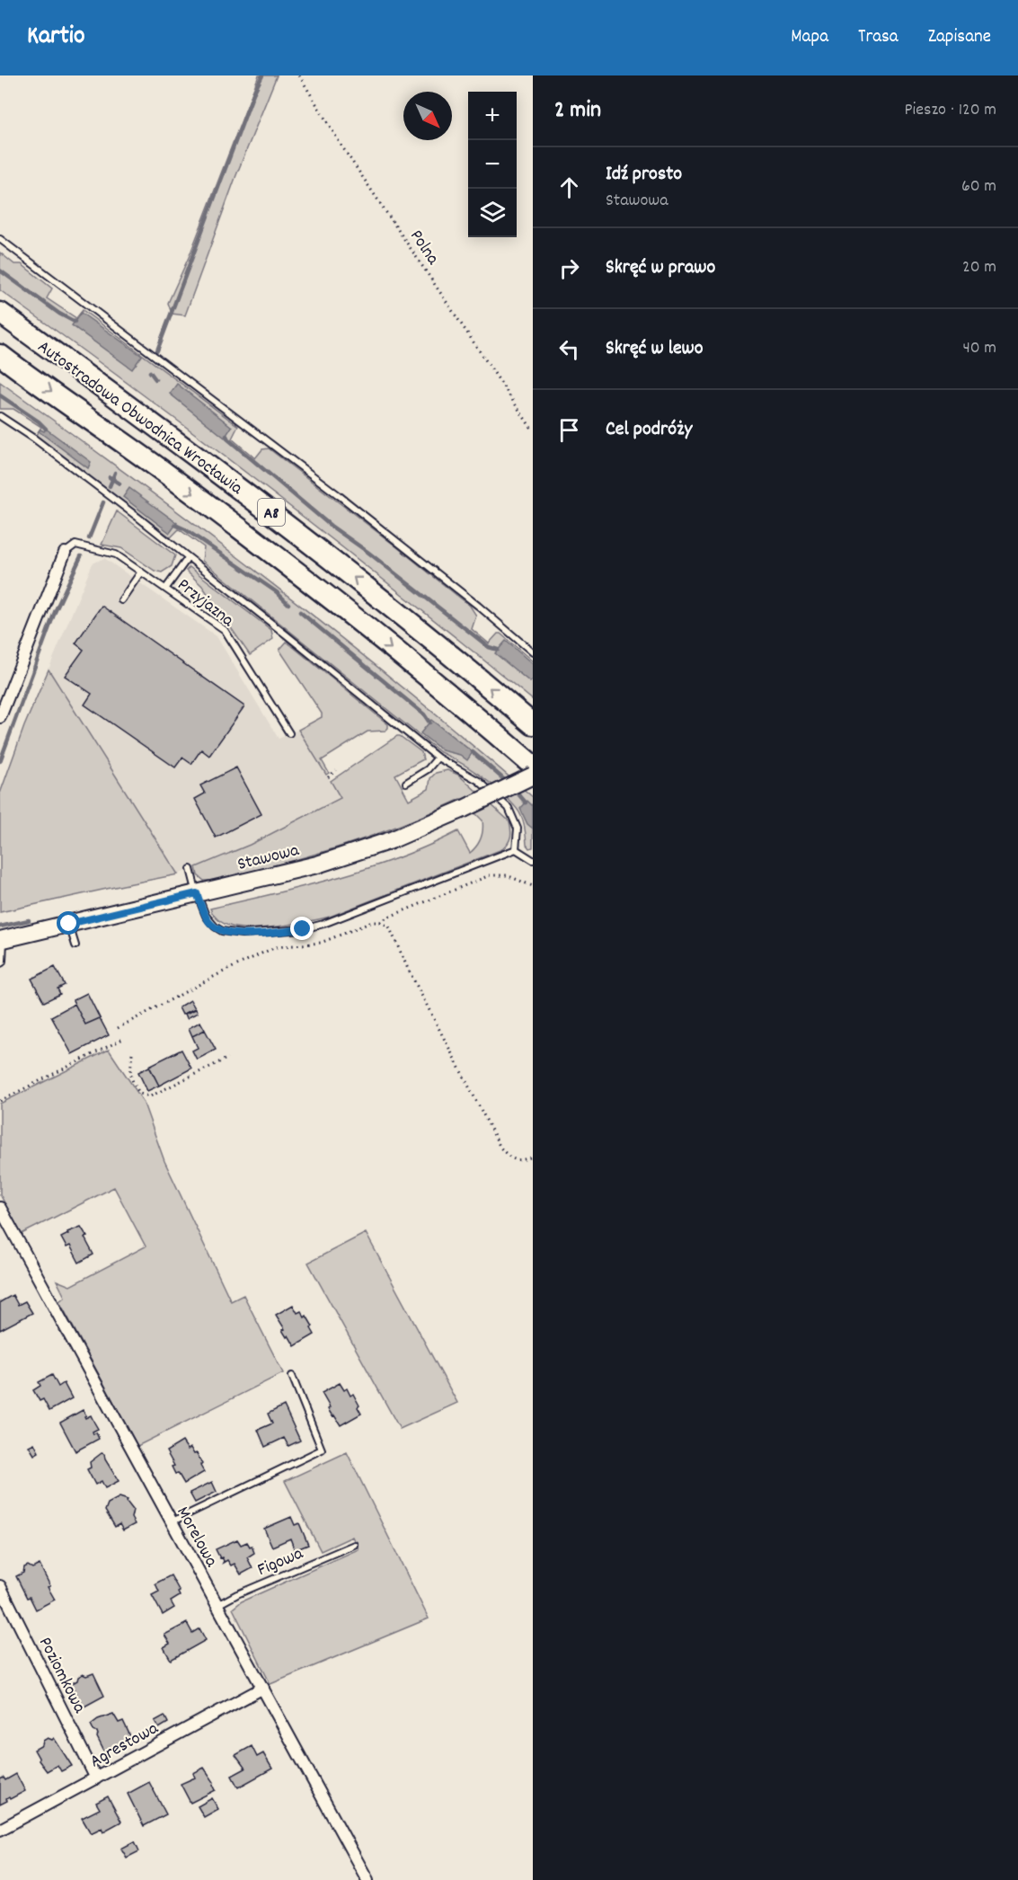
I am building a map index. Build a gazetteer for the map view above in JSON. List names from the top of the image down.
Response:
{
  "streets": {
    "highway": ["Autostradowa Obwodnica Wrocławia", "A8"],
    "street": [
      "Stawowa",
      "Morelowa",
      "Poziomkowa",
      "Agrestowa"
    ],
    "lane": ["Przyjazna", "Figowa"],
    "path": ["Polna"]
  },
  "crossings": [
    ["Morelowa", "Figowa"],
    ["Morelowa", "Agrestowa"],
    ["Poziomkowa", "Agrestowa"]
  ],
  "north": "bottom right",
  "page": {
    "header": "Kartio",
    "nav": ["Mapa", "Trasa", "Zapisane"],
    "heading": ["2 min", "Pieszo · 120 m"],
    "map_buttons": ["+", "−"],
    "list": [
      ["Idź prosto", "Stawowa", "60 m"],
      ["Skręć w prawo", "20 m"],
      ["Skręć w lewo", "40 m"],
      "Cel podróży"
    ]
  }
}
